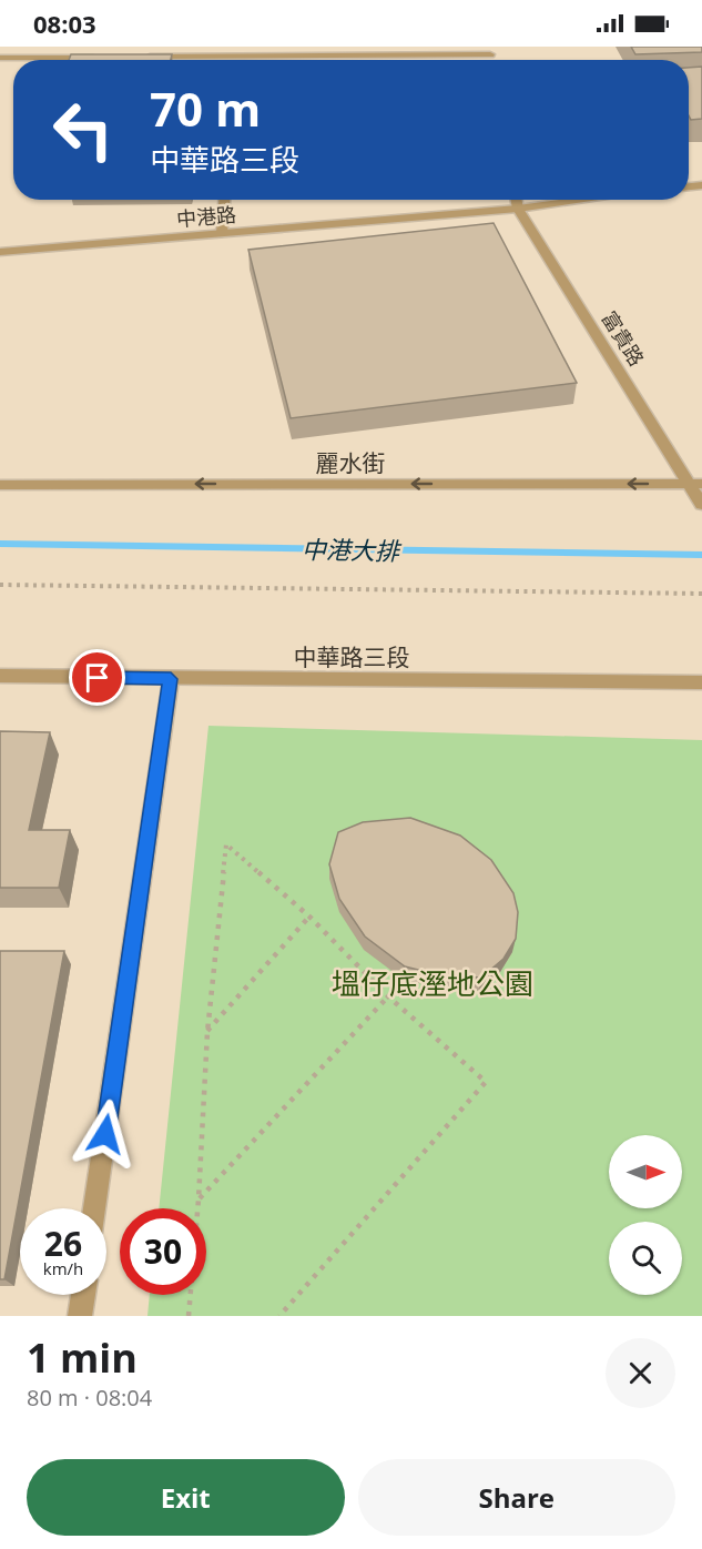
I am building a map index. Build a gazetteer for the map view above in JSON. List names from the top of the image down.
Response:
{
  "streets": {
    "street": [
      "中港路",
      "富貴路",
      "麗水街",
      "中華路三段"
    ]
  },
  "crossings": [
    ["中港路", "富貴路"],
    ["富貴路", "麗水街"]
  ],
  "one_way": ["麗水街"],
  "water": ["中港大排"],
  "parks": ["塭仔底溼地公園"],
  "north": "right",
  "page": {
    "status": "08:03",
    "turn": ["70 m", "中華路三段"],
    "speed": "26 km/h",
    "limit": "30",
    "heading": ["1 min", "80 m · 08:04"],
    "buttons": ["Exit", "Share"]
  }
}
